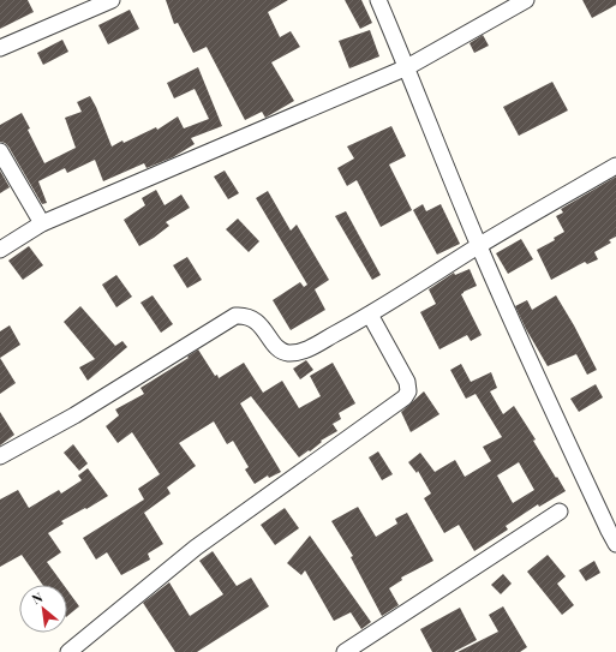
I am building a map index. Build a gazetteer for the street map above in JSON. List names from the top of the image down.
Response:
{
  "north": "top left"
}
